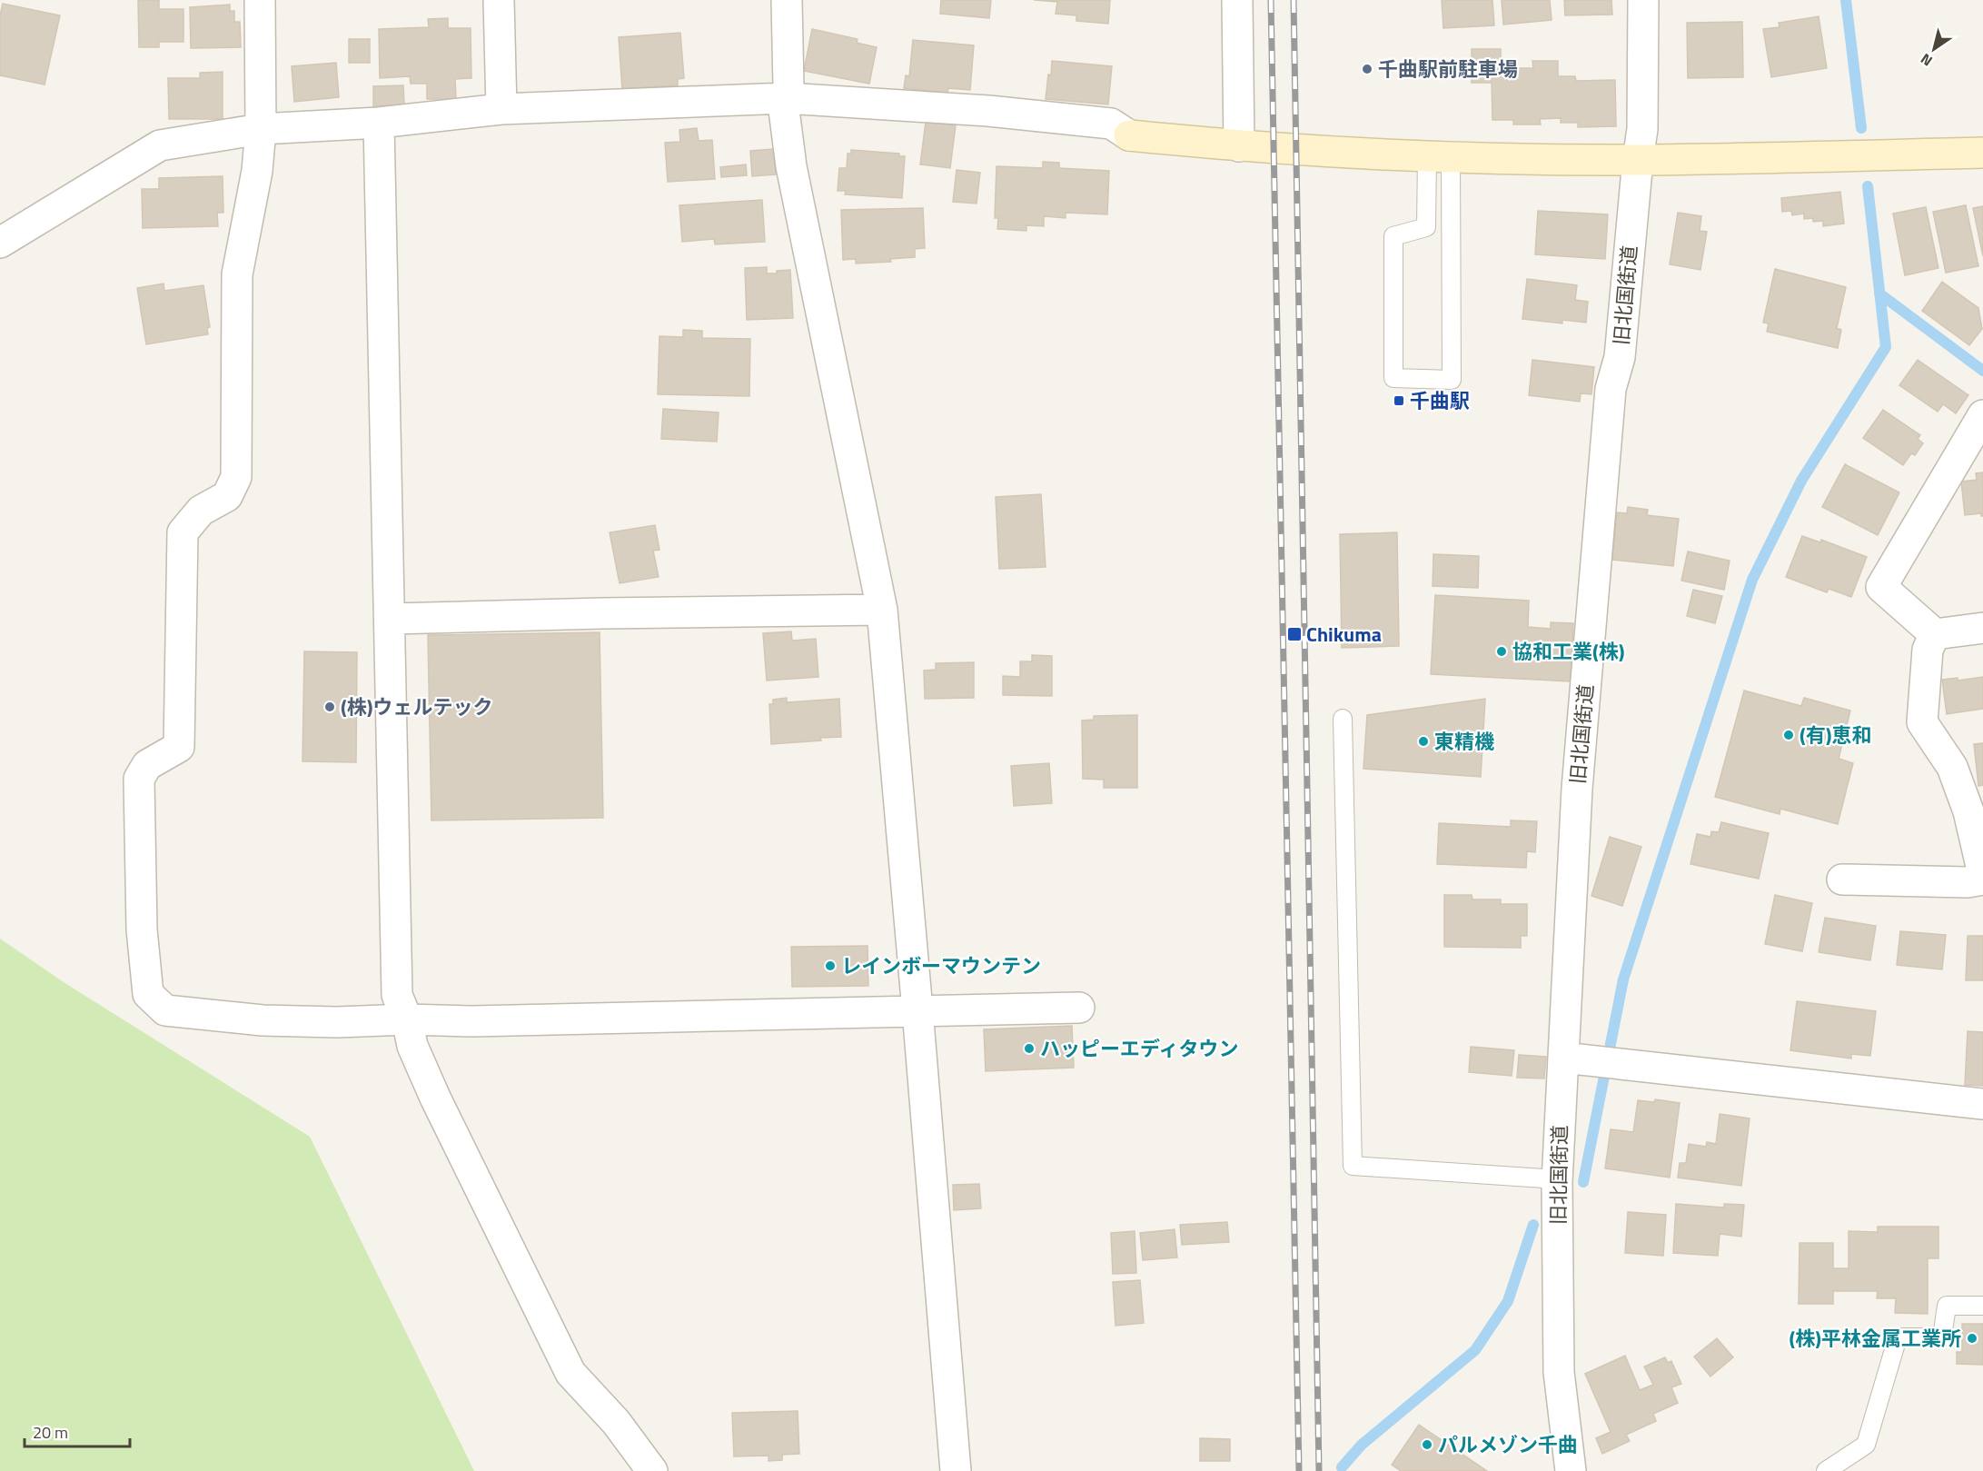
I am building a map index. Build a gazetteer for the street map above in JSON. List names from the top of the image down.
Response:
{
  "streets": {
    "street": ["旧北国街道"]
  },
  "places": {
    "other": [
      "千曲駅前駐車場",
      "協和工業(株)",
      "(株)ウェルテック",
      "(有)恵和",
      "東精機",
      "レインボーマウンテン",
      "ハッピーエディタウン",
      "(株)平林金属工業所",
      "パルメゾン千曲"
    ],
    "transit": ["千曲駅", "Chikuma"]
  },
  "scale_bar": "20 m",
  "north": "bottom left"
}
